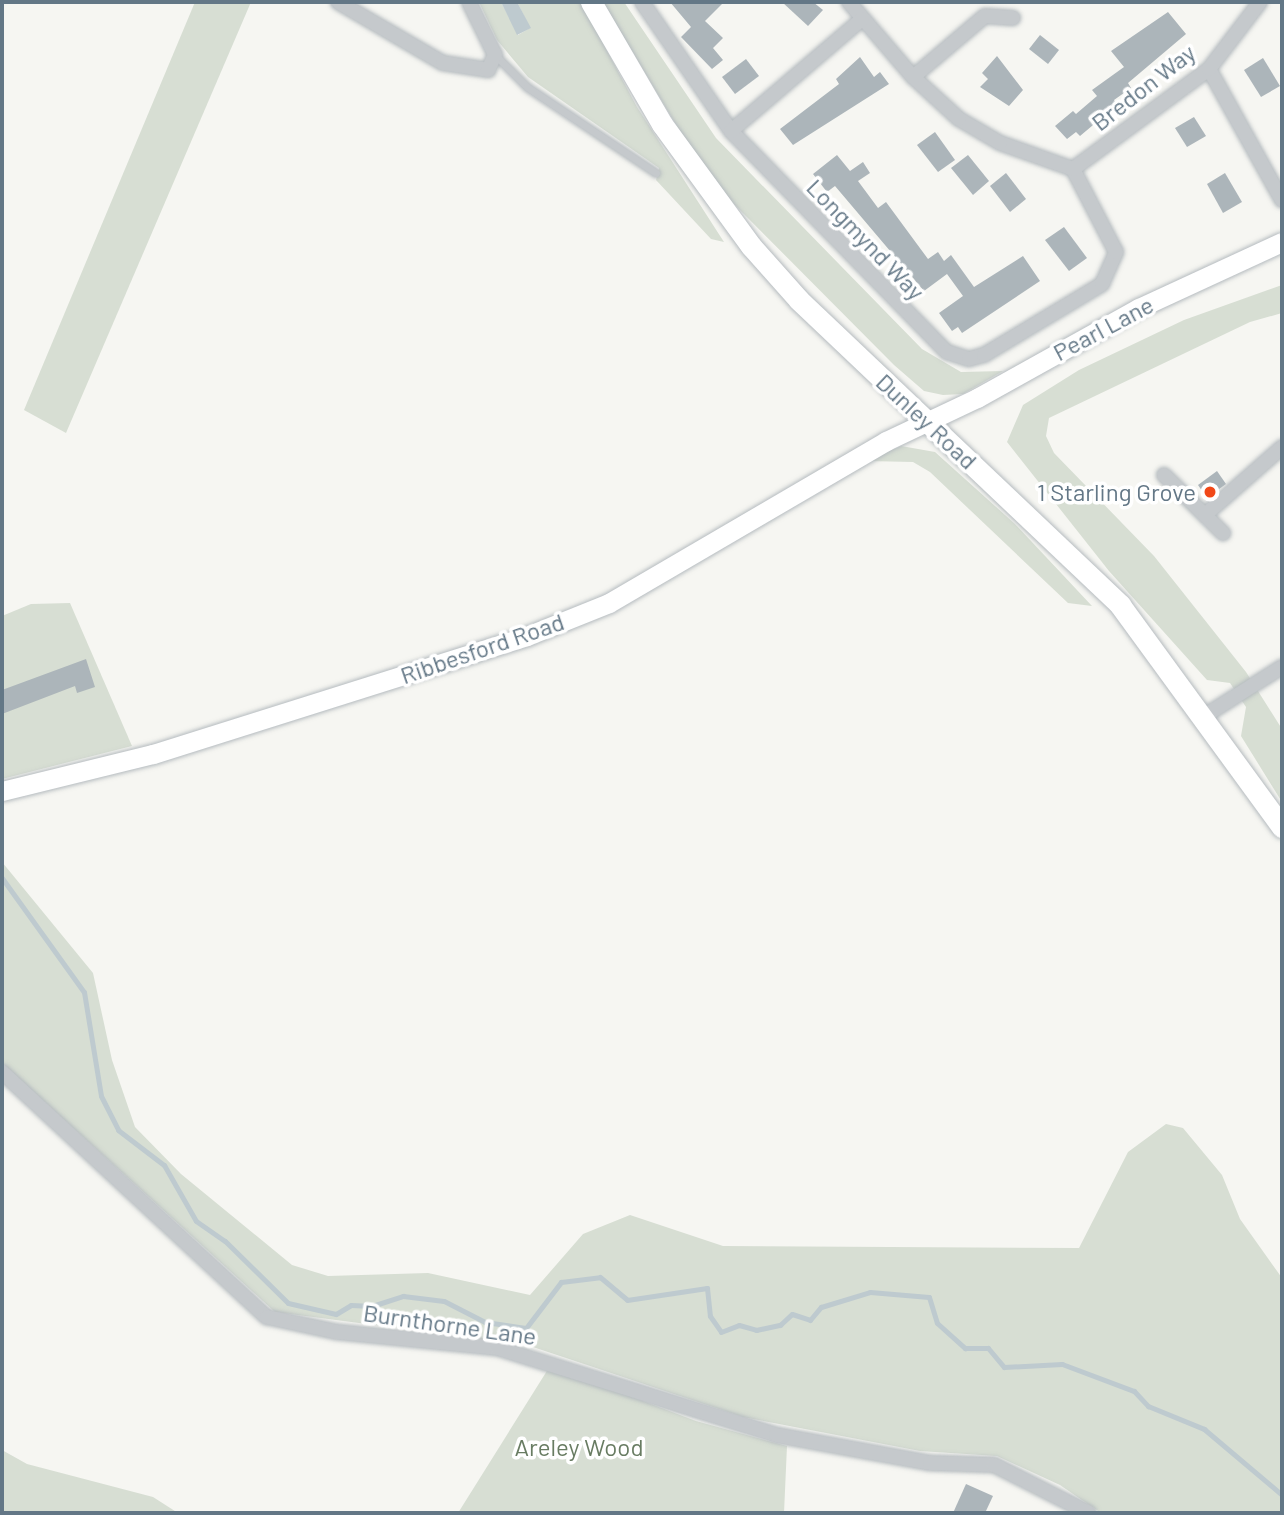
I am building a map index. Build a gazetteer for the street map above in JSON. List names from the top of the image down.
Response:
{
  "streets": {
    "main road": ["Pearl Lane", "Dunley Road", "Ribbesford Road"],
    "street": ["Bredon Way", "Longmynd Way", "Burnthorne Lane"]
  },
  "crossings": [
    ["Bredon Way", "Longmynd Way"],
    ["Pearl Lane", "Dunley Road"],
    ["Pearl Lane", "Ribbesford Road"],
    ["Dunley Road", "Ribbesford Road"]
  ],
  "parks": ["Areley Wood"],
  "places": ["1 Starling Grove"]
}
